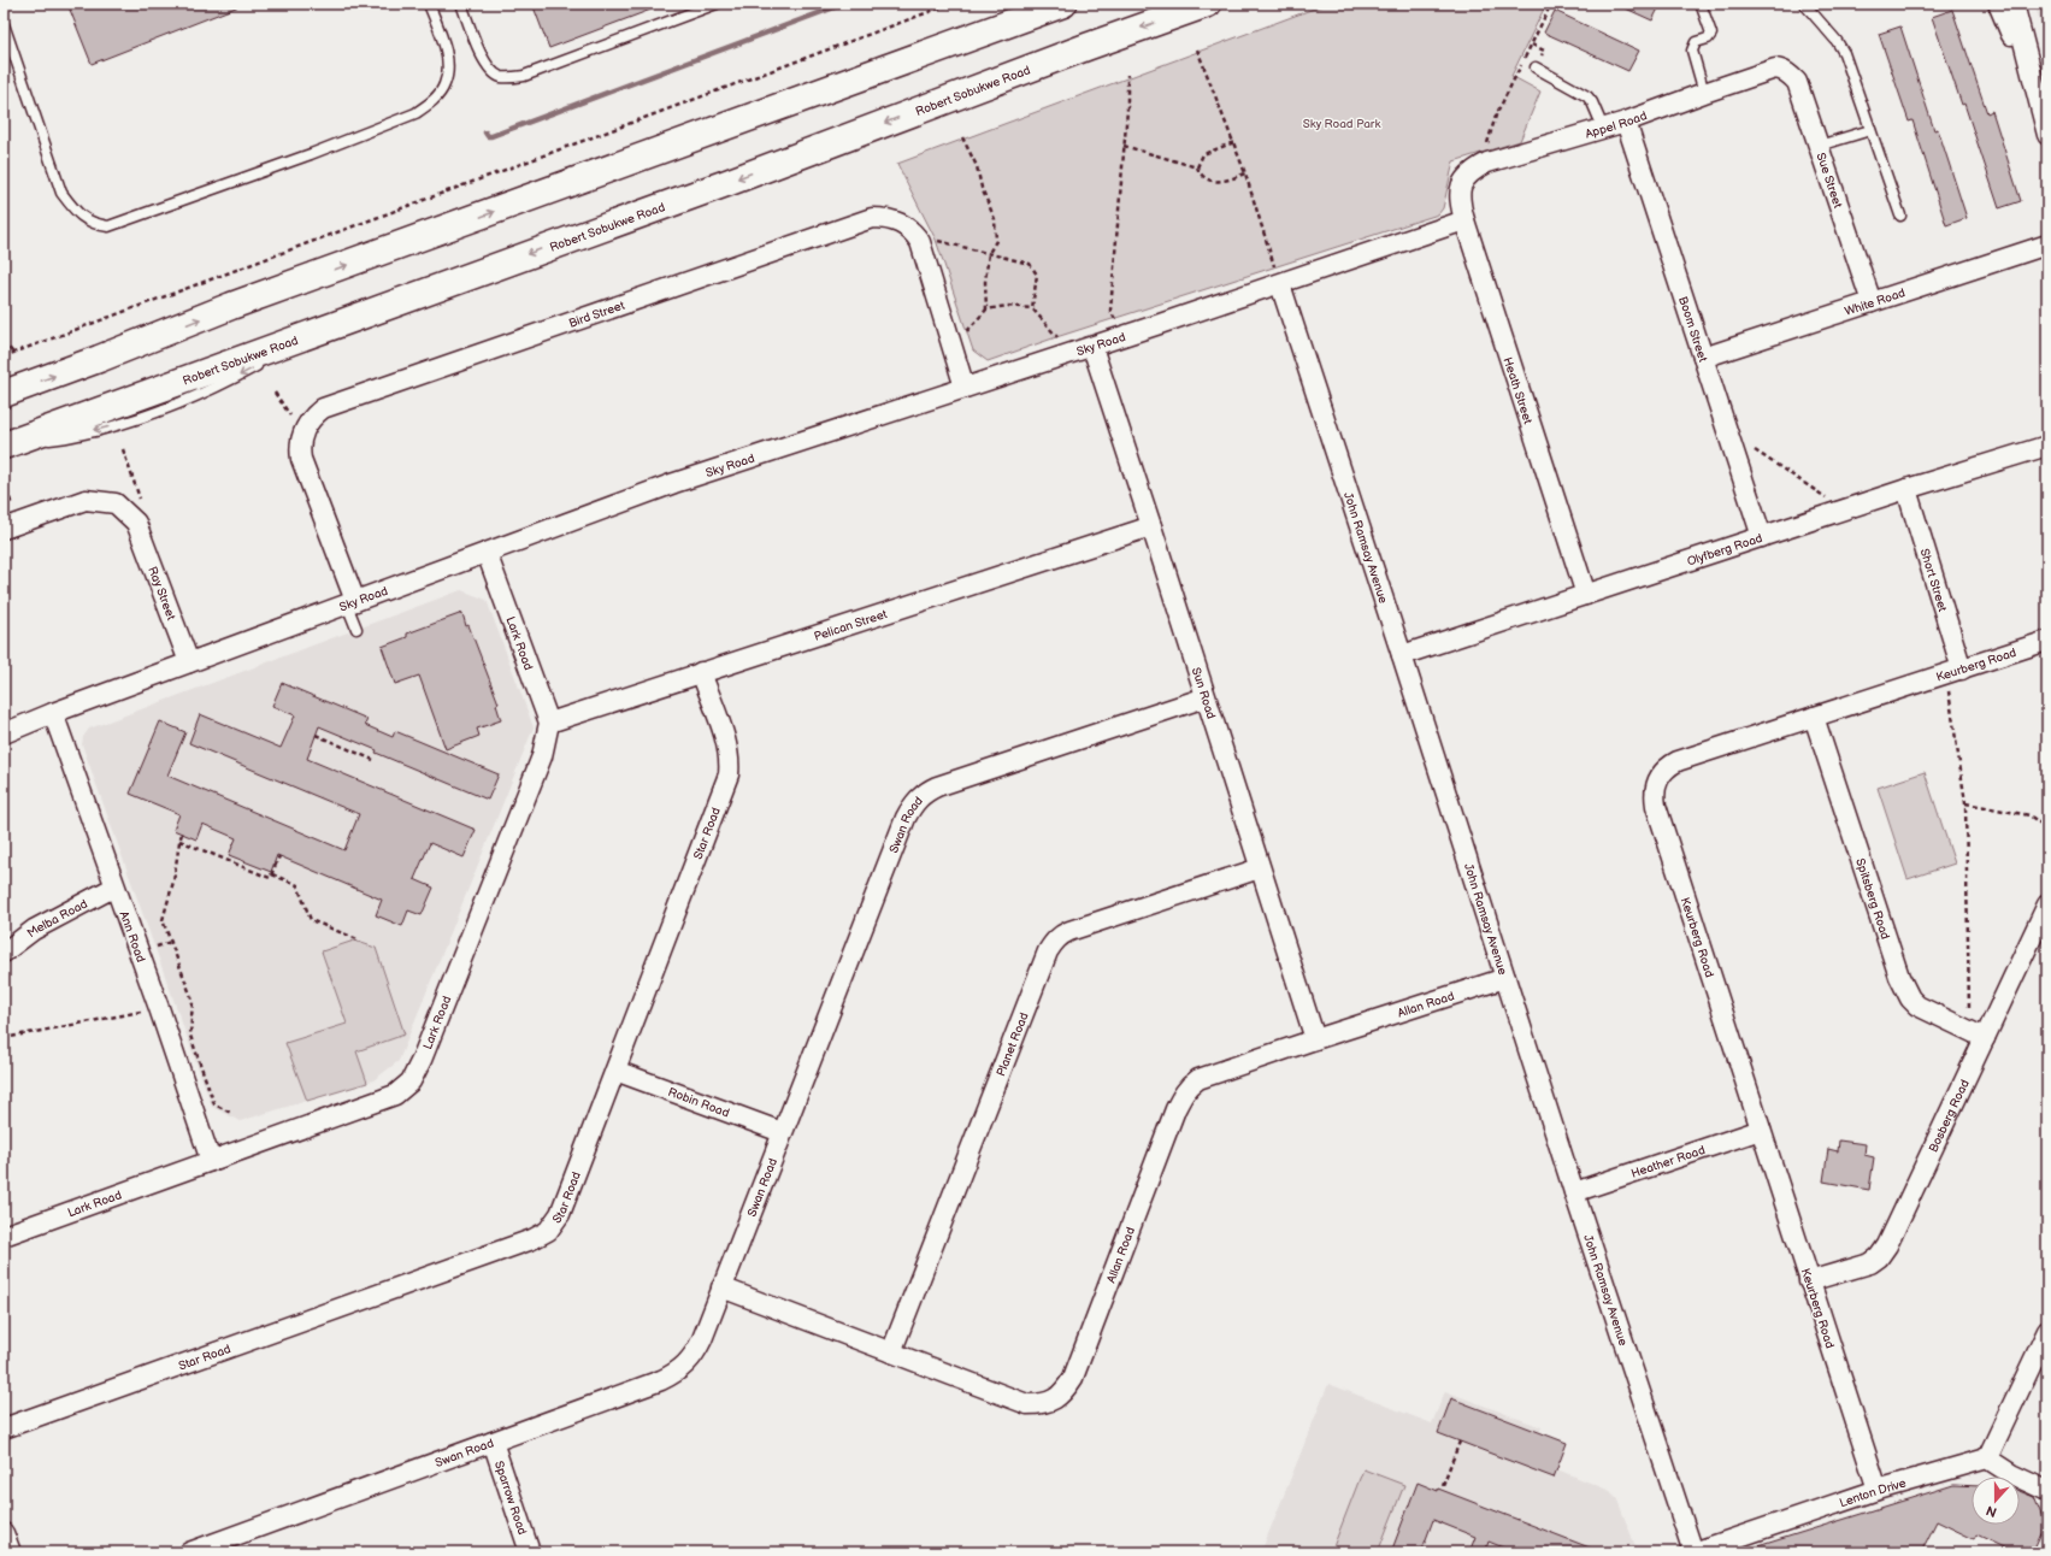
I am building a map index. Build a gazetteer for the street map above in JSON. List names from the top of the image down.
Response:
{
  "streets": {
    "main road": ["Robert Sobukwe Road"],
    "street": [
      "Appel Road",
      "Sue Street",
      "White Road",
      "Bird Street",
      "Boom Street",
      "Sky Road",
      "Heath Street",
      "John Ramsay Avenue",
      "Olyfberg Road",
      "Short Street",
      "Ray Street",
      "Pelican Street",
      "Lark Road",
      "Keurberg Road",
      "Sun Road",
      "Swan Road",
      "Star Road",
      "Spitsberg Road",
      "Melba Road",
      "Ann Road",
      "Allan Road",
      "Planet Road",
      "Robin Road",
      "Bosberg Road",
      "Heather Road",
      "Lenton Drive",
      "Sparrow Road"
    ]
  },
  "crossings": [
    ["Appel Road", "Sue Street"],
    ["Appel Road", "Boom Street"],
    ["Appel Road", "Heath Street"],
    ["Sue Street", "White Road"],
    ["White Road", "Boom Street"],
    ["Bird Street", "Sky Road"],
    ["Boom Street", "Olyfberg Road"],
    ["Sky Road", "Heath Street"],
    ["Sky Road", "John Ramsay Avenue"],
    ["Sky Road", "Ray Street"],
    ["Sky Road", "Lark Road"],
    ["Sky Road", "Sun Road"],
    ["Sky Road", "Ann Road"],
    ["Heath Street", "Olyfberg Road"],
    ["John Ramsay Avenue", "Olyfberg Road"],
    ["John Ramsay Avenue", "Allan Road"],
    ["John Ramsay Avenue", "Heather Road"],
    ["John Ramsay Avenue", "Lenton Drive"],
    ["Olyfberg Road", "Short Street"],
    ["Short Street", "Keurberg Road"],
    ["Pelican Street", "Lark Road"],
    ["Pelican Street", "Sun Road"],
    ["Pelican Street", "Star Road"],
    ["Lark Road", "Ann Road"],
    ["Keurberg Road", "Spitsberg Road"],
    ["Keurberg Road", "Bosberg Road"],
    ["Keurberg Road", "Heather Road"],
    ["Keurberg Road", "Lenton Drive"],
    ["Sun Road", "Swan Road"],
    ["Sun Road", "Allan Road"],
    ["Sun Road", "Planet Road"],
    ["Swan Road", "Allan Road"],
    ["Swan Road", "Robin Road"],
    ["Swan Road", "Sparrow Road"],
    ["Star Road", "Robin Road"],
    ["Spitsberg Road", "Bosberg Road"],
    ["Melba Road", "Ann Road"],
    ["Allan Road", "Planet Road"]
  ],
  "parks": ["Sky Road Park"],
  "north": "bottom"
}
